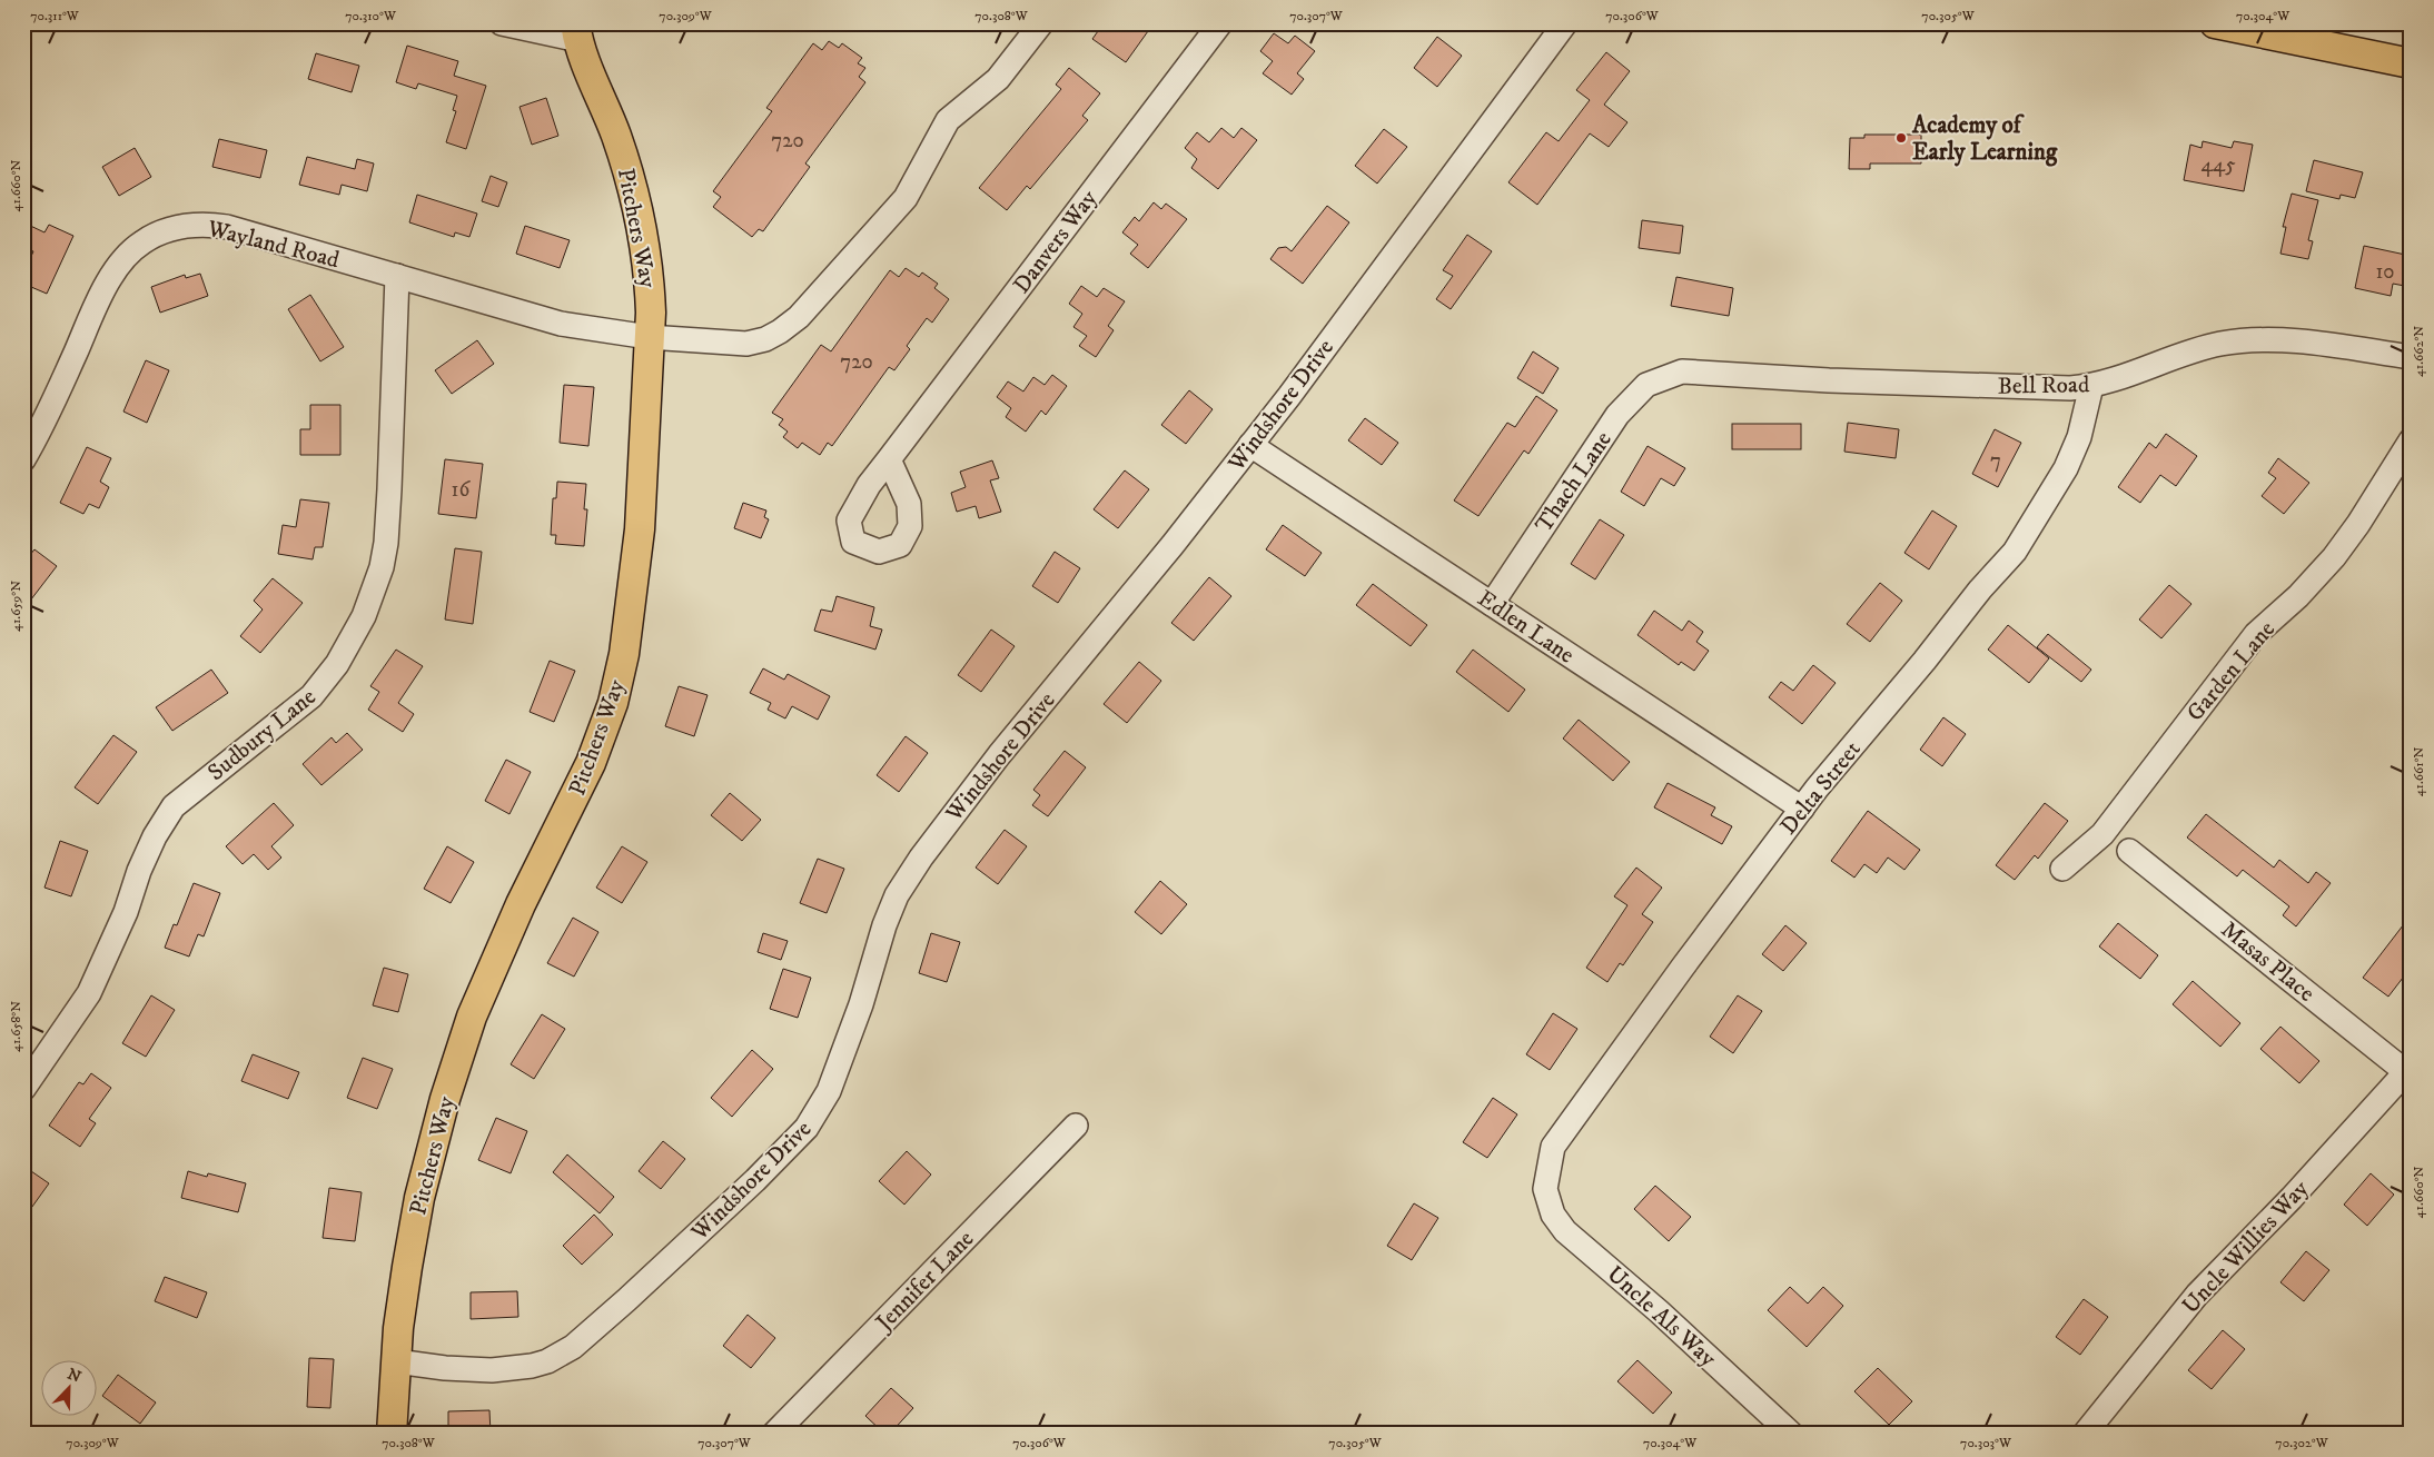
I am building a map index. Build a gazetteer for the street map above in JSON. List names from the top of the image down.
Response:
{
  "streets": {
    "main road": ["Pitchers Way"],
    "street": [
      "Danvers Way",
      "Wayland Road",
      "Bell Road",
      "Windshore Drive",
      "Thach Lane",
      "Edlen Lane",
      "Garden Lane",
      "Sudbury Lane",
      "Delta Street",
      "Masas Place",
      "Uncle Willies Way",
      "Jennifer Lane",
      "Uncle Als Way"
    ]
  },
  "crossings": [
    ["Pitchers Way", "Wayland Road"],
    ["Pitchers Way", "Windshore Drive"],
    ["Wayland Road", "Sudbury Lane"],
    ["Bell Road", "Thach Lane"],
    ["Bell Road", "Delta Street"],
    ["Windshore Drive", "Edlen Lane"],
    ["Thach Lane", "Edlen Lane"],
    ["Edlen Lane", "Delta Street"],
    ["Delta Street", "Uncle Als Way"],
    ["Masas Place", "Uncle Willies Way"]
  ],
  "places": ["Academy of Early Learning"],
  "house_numbers": [
    "720",
    "445",
    "10",
    "720",
    "7",
    "16"
  ],
  "north": "top right",
  "coordinates": [
    "70.311°W",
    "70.310°W",
    "70.309°W",
    "70.308°W",
    "70.307°W",
    "70.306°W",
    "70.305°W",
    "70.304°W",
    "41.660°N",
    "41.662°N",
    "41.659°N",
    "41.661°N",
    "41.658°N",
    "70.303°W",
    "70.302°W"
  ]
}
